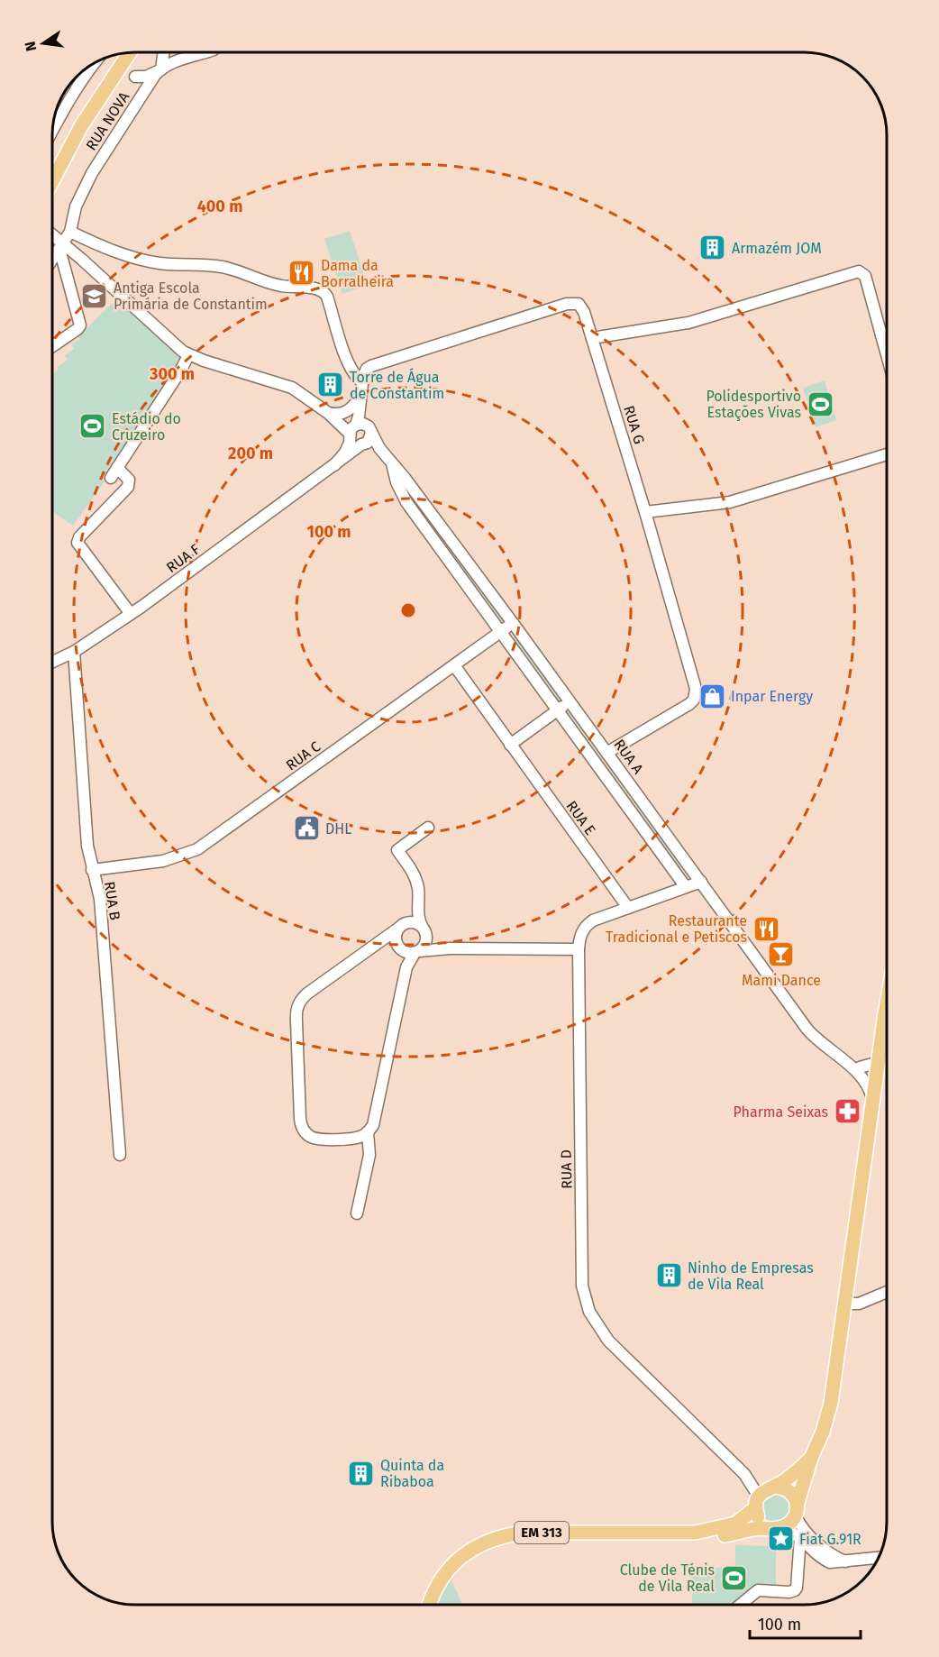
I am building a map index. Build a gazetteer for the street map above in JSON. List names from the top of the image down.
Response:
{
  "streets": {
    "main road": ["EM 313"],
    "street": [
      "RUA NOVA",
      "RUA G",
      "RUA F",
      "RUA C",
      "RUA A",
      "RUA E",
      "RUA B",
      "RUA D"
    ]
  },
  "crossings": [
    ["RUA G", "RUA A"],
    ["RUA F", "RUA B"],
    ["RUA C", "RUA A"],
    ["RUA C", "RUA E"],
    ["RUA C", "RUA B"],
    ["RUA A", "RUA D"],
    ["RUA E", "RUA D"],
    ["RUA D", "EM 313"]
  ],
  "places": {
    "building": [
      "Armazém JOM",
      "Torre de Água de Constantim",
      "Ninho de Empresas de Vila Real",
      "Quinta da Ribaboa"
    ],
    "restaurant": ["Dama da Borralheira", "Restaurante Tradicional e Petiscos"],
    "school or university": ["Antiga Escola Primária de Constantim"],
    "sports": ["Polidesportivo Estações Vivas", "Estádio do Cruzeiro", "Clube de Ténis de Vila Real"],
    "shop": ["Inpar Energy"],
    "public building": ["DHL"],
    "bar": ["Mami Dance"],
    "pharmacy": ["Pharma Seixas"],
    "place": ["Fiat G.91R"]
  },
  "scale_bar": "100 m",
  "north": "left",
  "rings": [
    "400 m",
    "300 m",
    "200 m",
    "100 m"
  ]
}
